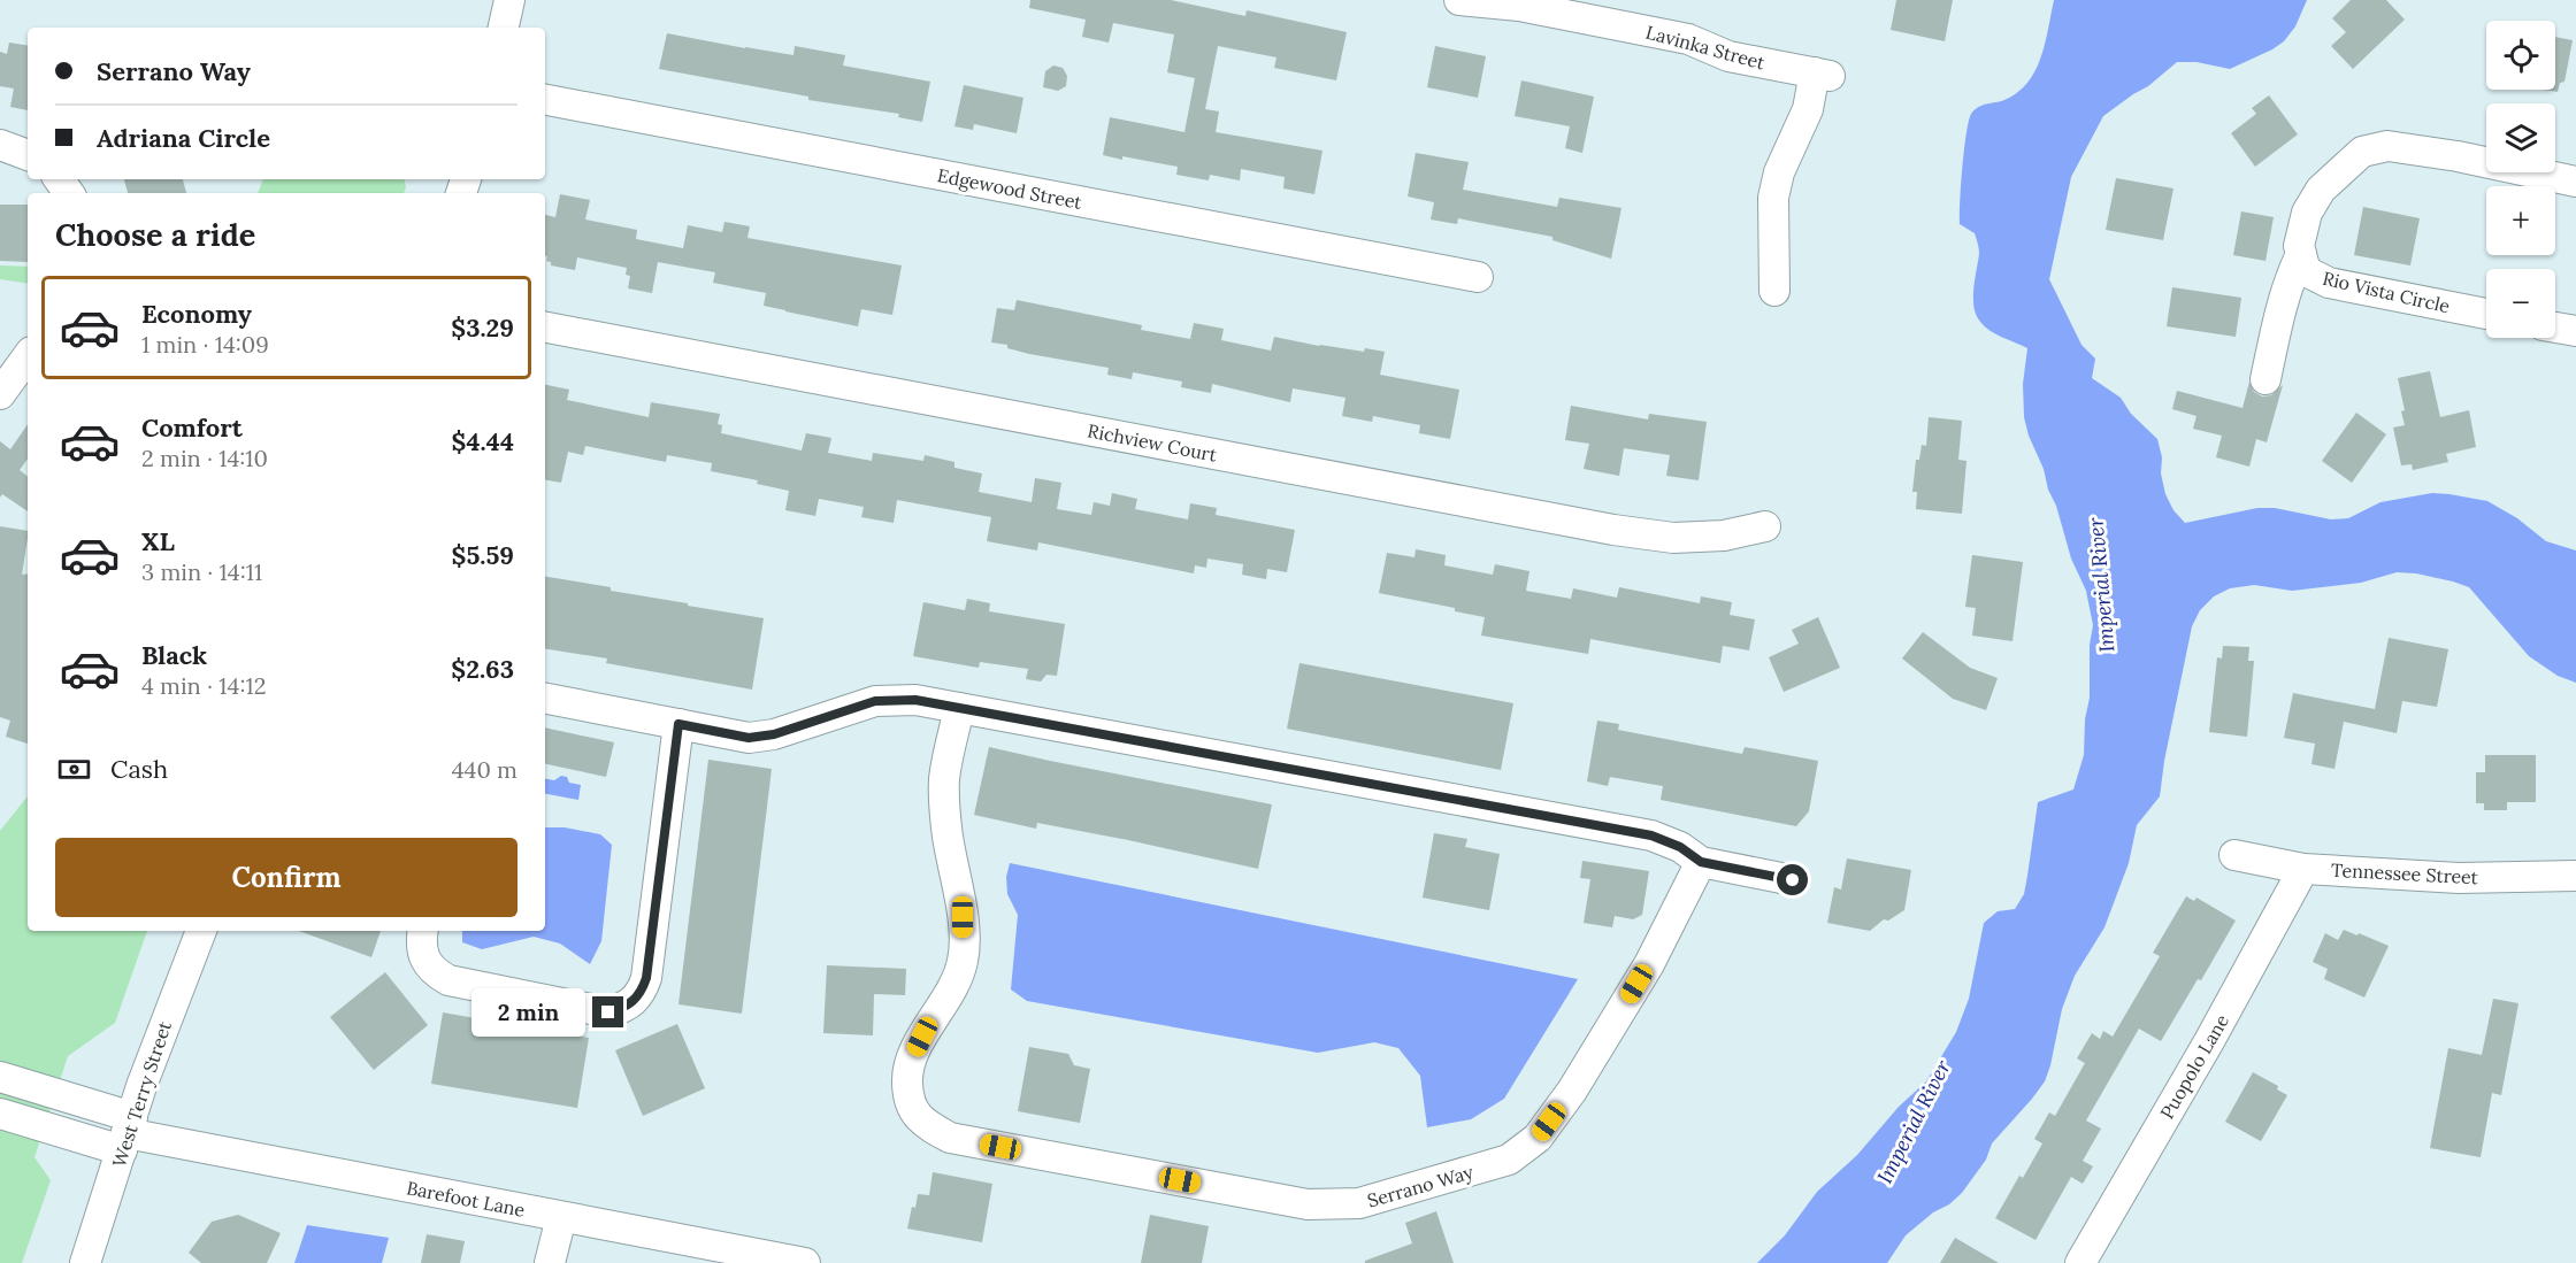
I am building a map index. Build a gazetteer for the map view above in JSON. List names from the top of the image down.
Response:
{
  "streets": {
    "street": [
      "Lavinka Street",
      "Edgewood Street",
      "Rio Vista Circle",
      "Richview Court",
      "Tennessee Street",
      "Puopolo Lane",
      "West Terry Street",
      "Serrano Way",
      "Barefoot Lane"
    ]
  },
  "crossings": [
    ["Tennessee Street", "Puopolo Lane"],
    ["West Terry Street", "Barefoot Lane"]
  ],
  "water": ["Imperial River"],
  "page": {
    "map_buttons": ["+", "−"],
    "banner": ["Serrano Way", "Adriana Circle"],
    "heading": "Choose a ride",
    "list": [
      {
        "name": "Economy",
        "note": "1 min · 14:09",
        "value": "$3.29"
      },
      {
        "name": "Comfort",
        "note": "2 min · 14:10",
        "value": "$4.44"
      },
      {
        "name": "XL",
        "note": "3 min · 14:11",
        "value": "$5.59"
      },
      {
        "name": "Black",
        "note": "4 min · 14:12",
        "value": "$2.63"
      }
    ],
    "pay": ["Cash", "440 m"],
    "buttons": "Confirm",
    "bubble": "2 min"
  }
}
